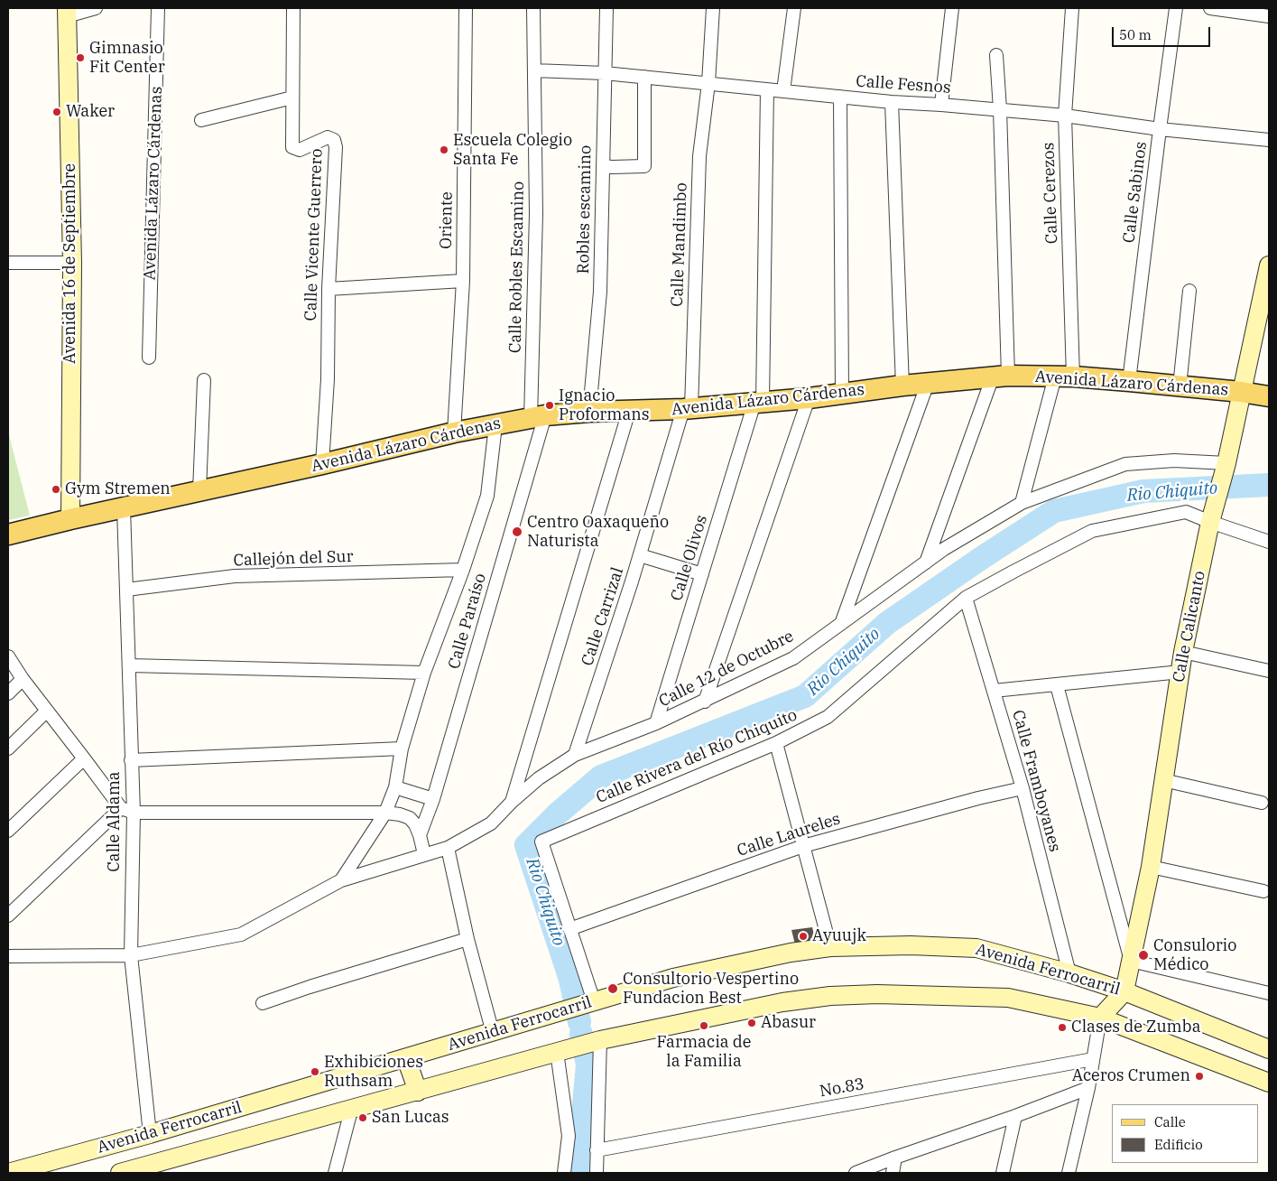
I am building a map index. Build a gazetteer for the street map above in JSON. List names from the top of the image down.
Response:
{
  "streets": {
    "main road": [
      "Avenida Lázaro Cárdenas",
      "Avenida 16 de Septiembre",
      "Calle Calicanto",
      "Avenida Ferrocarril"
    ],
    "street": [
      "Calle Fesnos",
      "Calle Sabinos",
      "Calle Cerezos",
      "Robles escamino",
      "Oriente",
      "Calle Vicente Guerrero",
      "Calle Mandimbo",
      "Calle Robles Escamino",
      "Calle Olivos",
      "Callejón del Sur",
      "Calle Carrizal",
      "Calle Paraíso",
      "Calle 12 de Octubre",
      "Calle Rivera del Río Chiquito",
      "Calle Framboyanes",
      "Calle Aldama",
      "Calle Laureles",
      "No.83"
    ]
  },
  "crossings": [
    ["Calle Fesnos", "Calle Sabinos"],
    ["Calle Fesnos", "Calle Cerezos"],
    ["Calle Fesnos", "Robles escamino"],
    ["Calle Fesnos", "Calle Mandimbo"],
    ["Calle Fesnos", "Calle Robles Escamino"],
    ["Calle Fesnos", "Calle Olivos"],
    ["Avenida Lázaro Cárdenas", "Calle Sabinos"],
    ["Avenida Lázaro Cárdenas", "Calle Cerezos"],
    ["Avenida Lázaro Cárdenas", "Robles escamino"],
    ["Avenida Lázaro Cárdenas", "Oriente"],
    ["Avenida Lázaro Cárdenas", "Calle Vicente Guerrero"],
    ["Avenida Lázaro Cárdenas", "Calle Mandimbo"],
    ["Avenida Lázaro Cárdenas", "Avenida 16 de Septiembre"],
    ["Avenida Lázaro Cárdenas", "Calle Robles Escamino"],
    ["Avenida Lázaro Cárdenas", "Calle Olivos"],
    ["Avenida Lázaro Cárdenas", "Calle Carrizal"],
    ["Avenida Lázaro Cárdenas", "Calle Paraíso"],
    ["Avenida Lázaro Cárdenas", "Calle Calicanto"],
    ["Avenida Lázaro Cárdenas", "Calle 12 de Octubre"],
    ["Avenida Lázaro Cárdenas", "Calle Aldama"],
    ["Calle Cerezos", "Calle 12 de Octubre"],
    ["Calle Mandimbo", "Calle Carrizal"],
    ["Calle Robles Escamino", "Calle Paraíso"],
    ["Calle Olivos", "Calle 12 de Octubre"],
    ["Callejón del Sur", "Calle 12 de Octubre"],
    ["Callejón del Sur", "Calle Aldama"],
    ["Calle Carrizal", "Calle 12 de Octubre"],
    ["Calle Calicanto", "Calle 12 de Octubre"],
    ["Calle Calicanto", "Calle Rivera del Río Chiquito"],
    ["Calle Calicanto", "Avenida Ferrocarril"],
    ["Calle 12 de Octubre", "Calle Aldama"],
    ["Calle Rivera del Río Chiquito", "Calle Framboyanes"],
    ["Calle Rivera del Río Chiquito", "Calle Laureles"],
    ["Calle Framboyanes", "Calle Laureles"],
    ["Calle Framboyanes", "Avenida Ferrocarril"],
    ["Calle Aldama", "Avenida Ferrocarril"]
  ],
  "water": ["Rio Chiquito"],
  "places": [
    "Gimnasio Fit Center",
    "Waker",
    "Escuela Colegio Santa Fe",
    "Ignacio Proformans",
    "Gym Stremen",
    "Centro Oaxaqueño Naturista",
    "Ayuujk",
    "Consulorio Médico",
    "Consultorio Vespertino Fundacion Best",
    "Abasur",
    "Farmacia de la Familia",
    "Clases de Zumba",
    "Exhibiciones Ruthsam",
    "Aceros Crumen",
    "San Lucas"
  ],
  "legend": ["Calle", "Edificio"],
  "scale_bar": "50 m"
}
